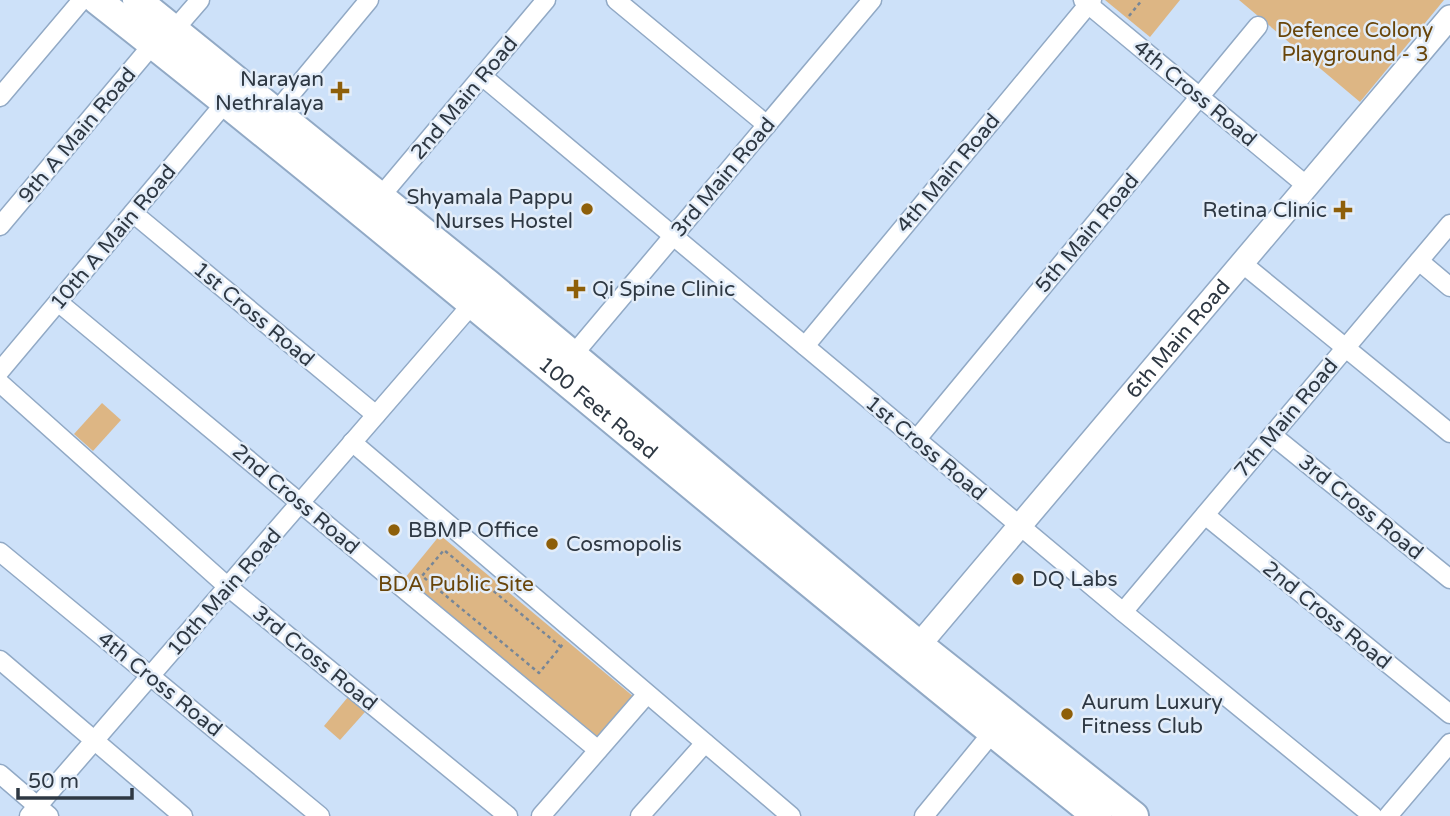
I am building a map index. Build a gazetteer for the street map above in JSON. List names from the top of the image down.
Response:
{
  "streets": {
    "main road": ["100 Feet Road"],
    "street": [
      "4th Cross Road",
      "2nd Main Road",
      "9th A Main Road",
      "4th Main Road",
      "3rd Main Road",
      "5th Main Road",
      "10th A Main Road",
      "1st Cross Road",
      "6th Main Road",
      "7th Main Road",
      "2nd Cross Road",
      "3rd Cross Road",
      "10th Main Road"
    ]
  },
  "crossings": [
    ["4th Cross Road", "4th Main Road"],
    ["4th Cross Road", "5th Main Road"],
    ["4th Cross Road", "6th Main Road"],
    ["4th Cross Road", "10th Main Road"],
    ["2nd Main Road", "1st Cross Road"],
    ["2nd Main Road", "100 Feet Road"],
    ["9th A Main Road", "100 Feet Road"],
    ["4th Main Road", "1st Cross Road"],
    ["3rd Main Road", "1st Cross Road"],
    ["3rd Main Road", "100 Feet Road"],
    ["5th Main Road", "1st Cross Road"],
    ["10th A Main Road", "1st Cross Road"],
    ["10th A Main Road", "100 Feet Road"],
    ["10th A Main Road", "2nd Cross Road"],
    ["1st Cross Road", "6th Main Road"],
    ["1st Cross Road", "7th Main Road"],
    ["1st Cross Road", "10th Main Road"],
    ["6th Main Road", "100 Feet Road"],
    ["100 Feet Road", "10th Main Road"],
    ["7th Main Road", "2nd Cross Road"],
    ["7th Main Road", "3rd Cross Road"],
    ["2nd Cross Road", "10th Main Road"],
    ["3rd Cross Road", "10th Main Road"]
  ],
  "parks": ["Defence Colony Playground - 3", "BDA Public Site"],
  "places": {
    "health": ["Narayan Nethralaya", "Retina Clinic", "Qi Spine Clinic"],
    "other": [
      "Shyamala Pappu Nurses Hostel",
      "BBMP Office",
      "Cosmopolis",
      "DQ Labs",
      "Aurum Luxury Fitness Club"
    ]
  },
  "scale_bar": "50 m"
}
